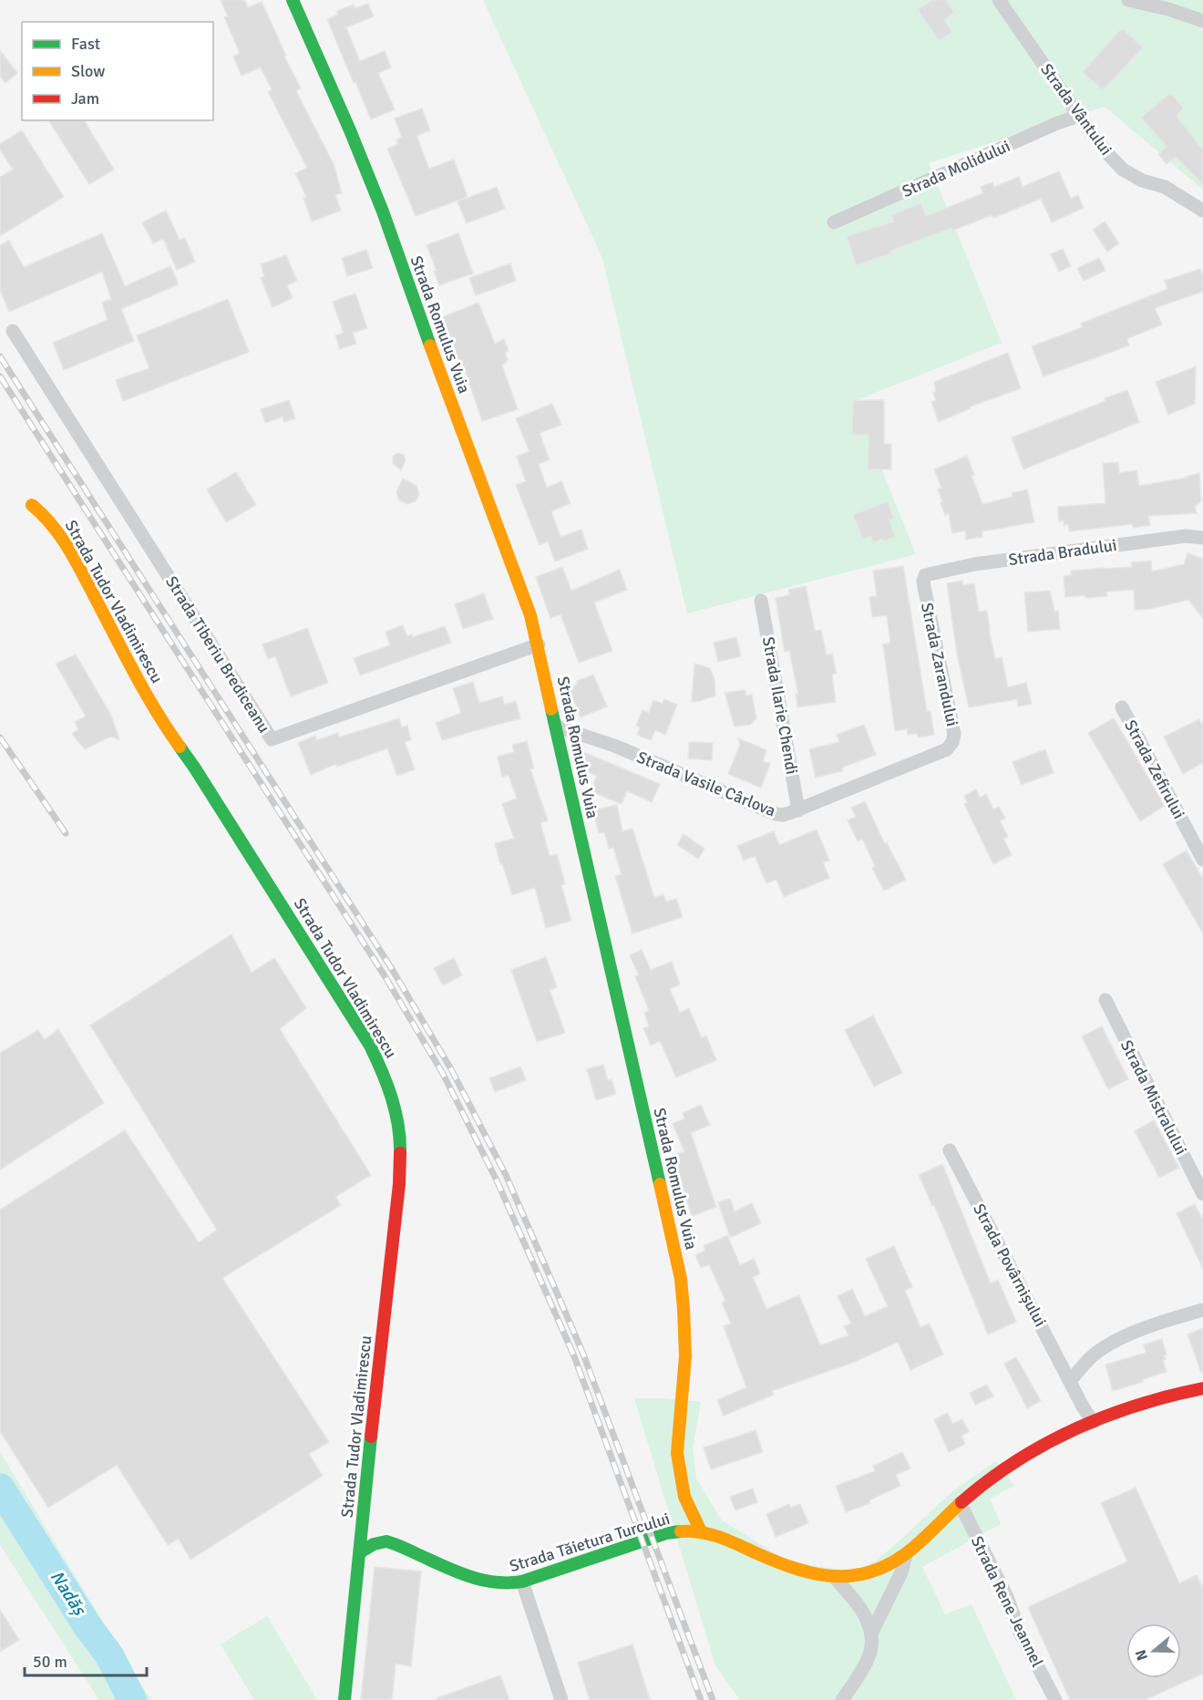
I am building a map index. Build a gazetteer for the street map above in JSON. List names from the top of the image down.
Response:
{
  "streets": {
    "street": [
      "Strada Vântului",
      "Strada Molidului",
      "Strada Romulus Vuia",
      "Strada Bradului",
      "Strada Tudor Vladimirescu",
      "Strada Tiberiu Brediceanu",
      "Strada Zarandului",
      "Strada Ilarie Chendi",
      "Strada Zefirului",
      "Strada Vasile Cârlova",
      "Strada Mistralului",
      "Strada Povârnișului",
      "Strada Tăietura Turcului",
      "Strada Rene Jeannel"
    ]
  },
  "crossings": [
    ["Strada Vântului", "Strada Molidului"],
    ["Strada Romulus Vuia", "Strada Tiberiu Brediceanu"],
    ["Strada Romulus Vuia", "Strada Vasile Cârlova"],
    ["Strada Romulus Vuia", "Strada Tăietura Turcului"],
    ["Strada Bradului", "Strada Zarandului"],
    ["Strada Tudor Vladimirescu", "Strada Tăietura Turcului"],
    ["Strada Zarandului", "Strada Vasile Cârlova"],
    ["Strada Ilarie Chendi", "Strada Vasile Cârlova"],
    ["Strada Povârnișului", "Strada Tăietura Turcului"],
    ["Strada Tăietura Turcului", "Strada Rene Jeannel"]
  ],
  "water": ["Nadăș"],
  "legend": ["Fast", "Slow", "Jam"],
  "scale_bar": "50 m",
  "north": "left"
}
